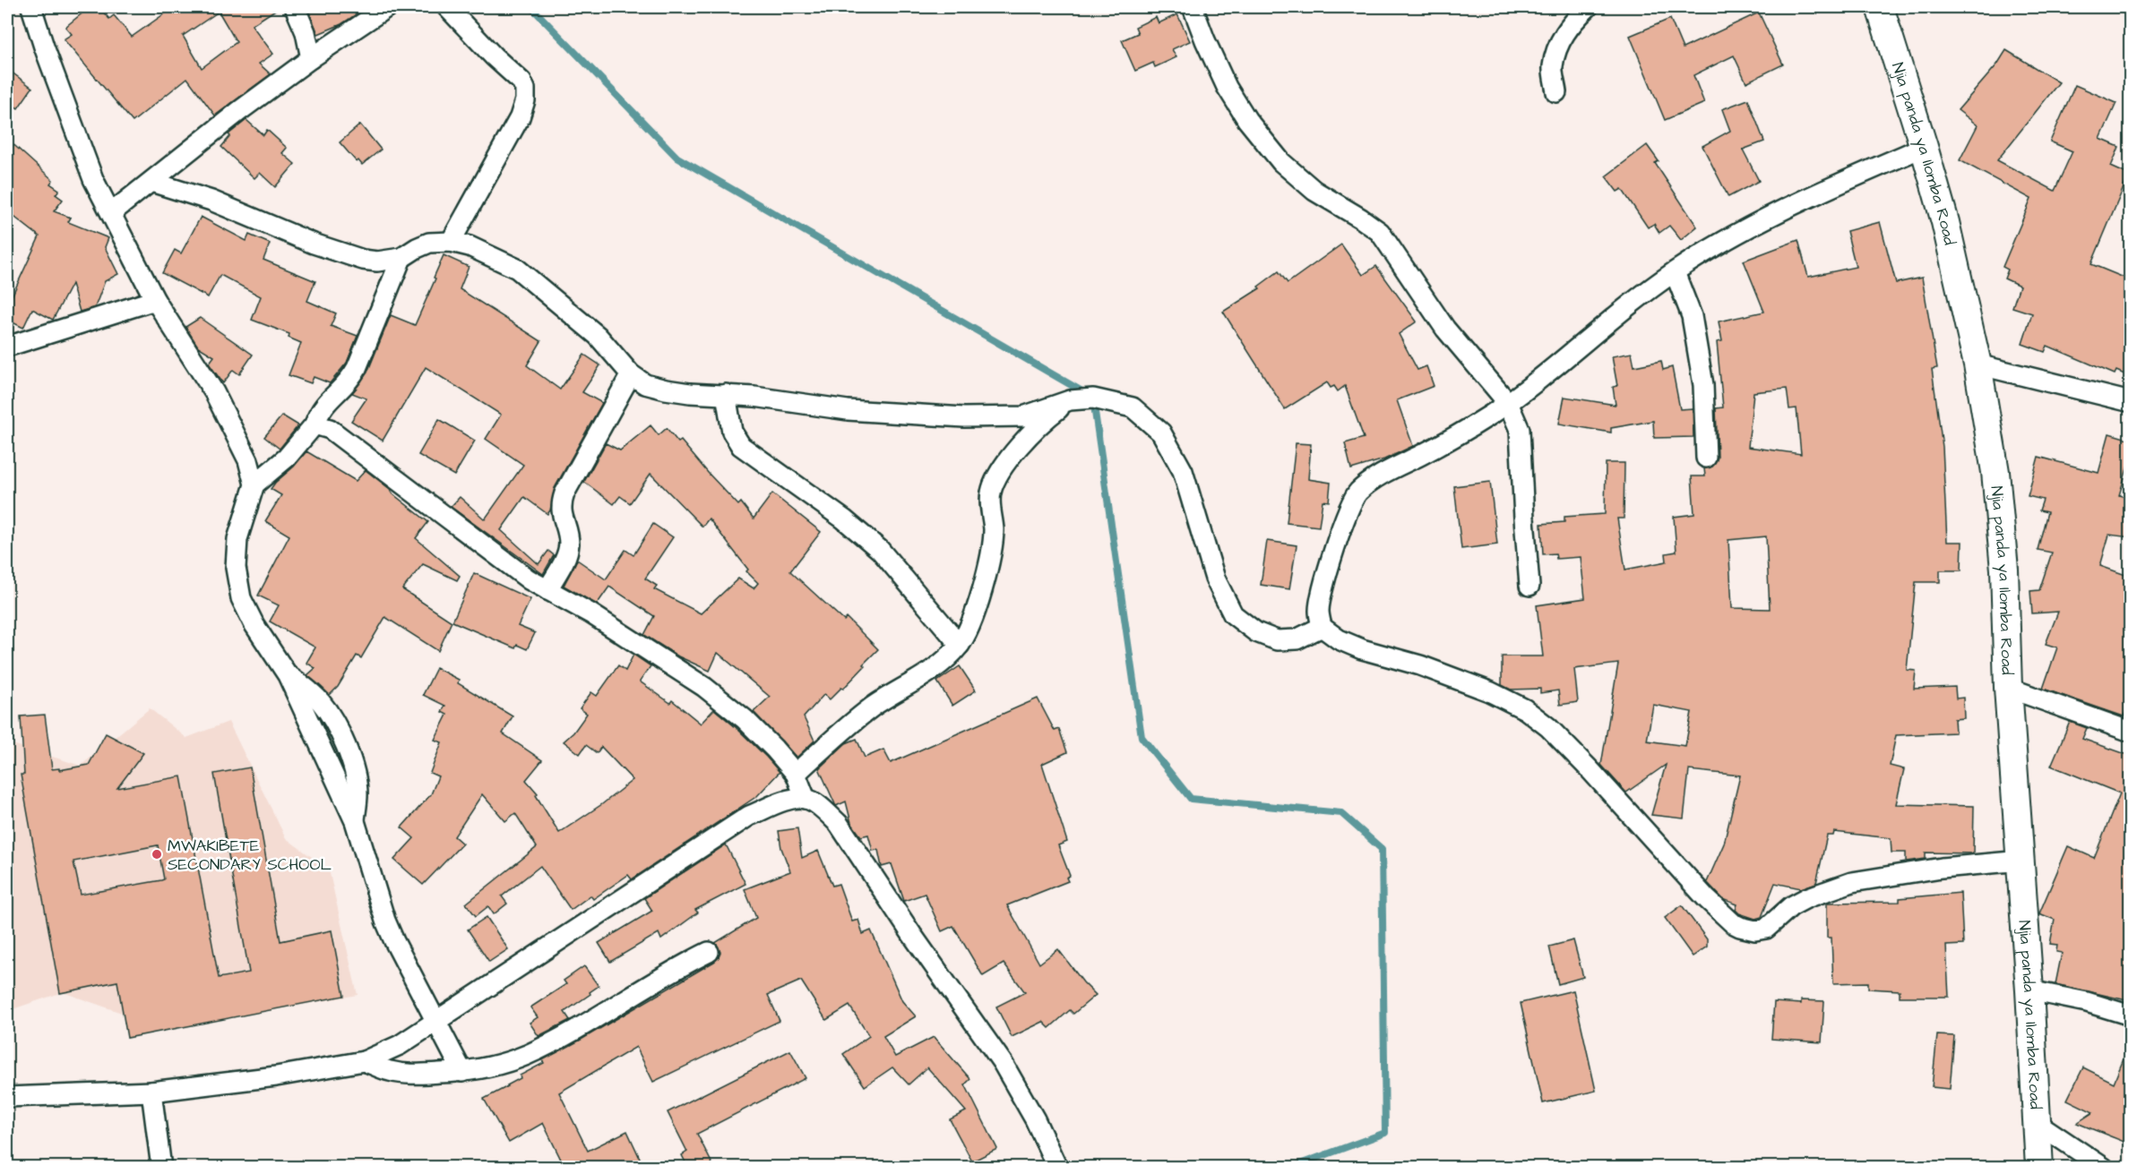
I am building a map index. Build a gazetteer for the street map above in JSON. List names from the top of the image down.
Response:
{
  "streets": {
    "main road": ["Njia panda ya Ilomba Road"]
  },
  "places": ["MWAKIBETE SECONDARY SCHOOL"]
}
